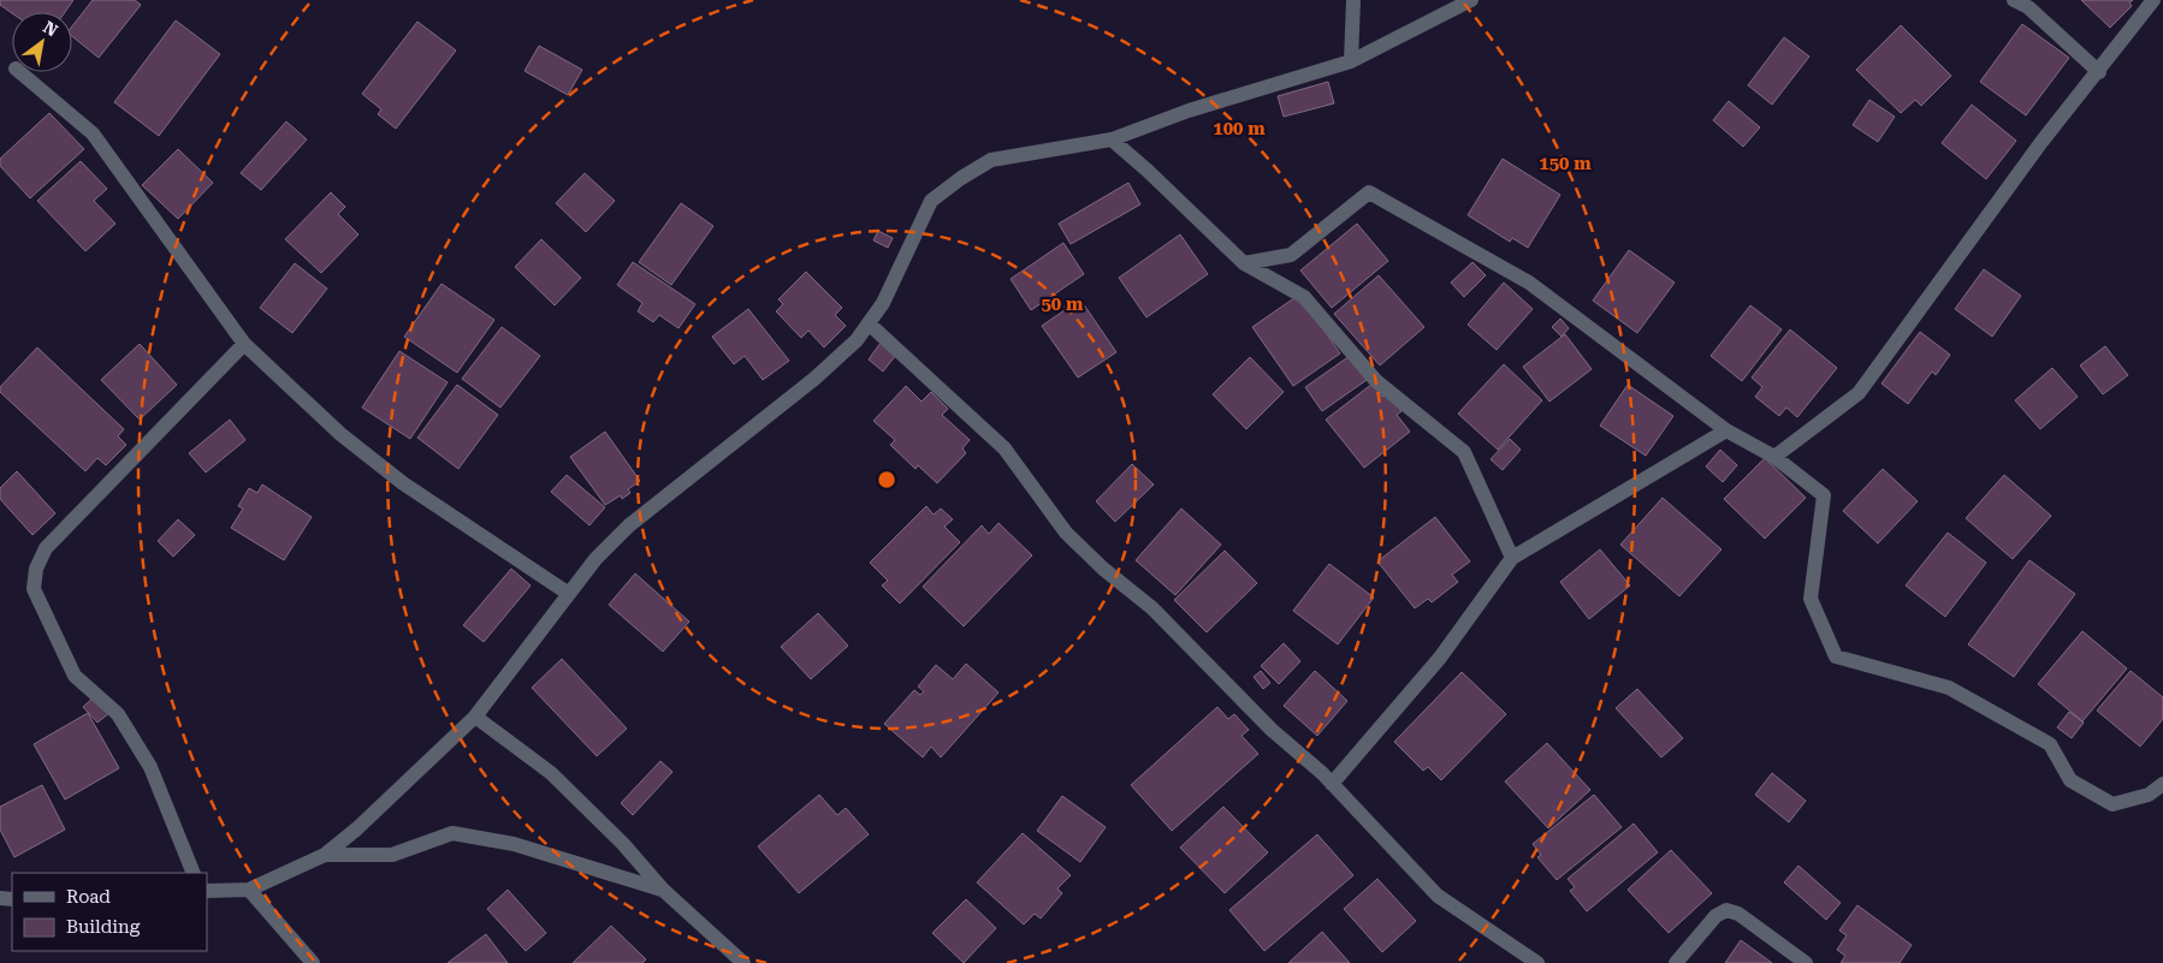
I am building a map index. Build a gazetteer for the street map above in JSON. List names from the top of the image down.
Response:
{
  "legend": ["Road", "Building"],
  "north": "top right",
  "rings": ["100 m", "150 m", "50 m"]
}
